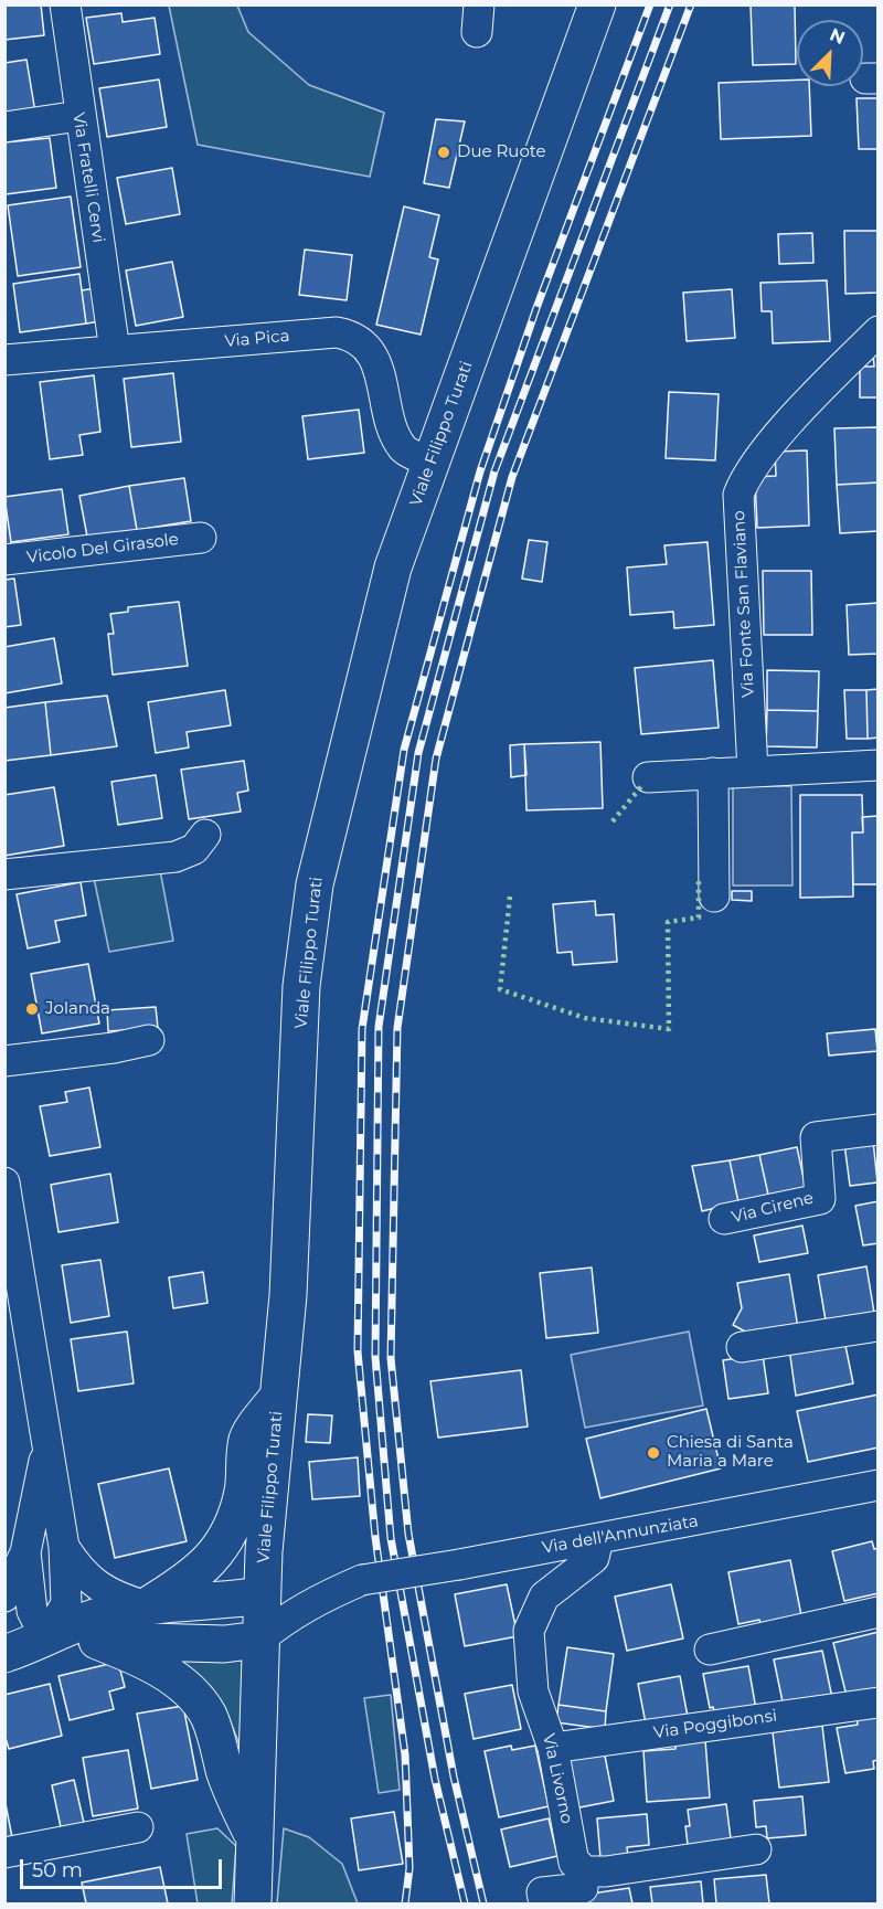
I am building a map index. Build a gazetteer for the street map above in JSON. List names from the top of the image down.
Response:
{
  "streets": {
    "main road": ["Viale Filippo Turati"],
    "street": [
      "Via Fratelli Cervi",
      "Via Pica",
      "Vicolo Del Girasole",
      "Via Fonte San Flaviano",
      "Via Cirene",
      "Via dell'Annunziata",
      "Via Poggibonsi",
      "Via Livorno"
    ]
  },
  "crossings": [
    ["Via Fratelli Cervi", "Via Pica"],
    ["Via Pica", "Viale Filippo Turati"],
    ["Viale Filippo Turati", "Via dell'Annunziata"],
    ["Via dell'Annunziata", "Via Livorno"],
    ["Via Poggibonsi", "Via Livorno"]
  ],
  "places": ["Due Ruote", "Jolanda", "Chiesa di Santa Maria a Mare"],
  "scale_bar": "50 m",
  "north": "top right"
}
